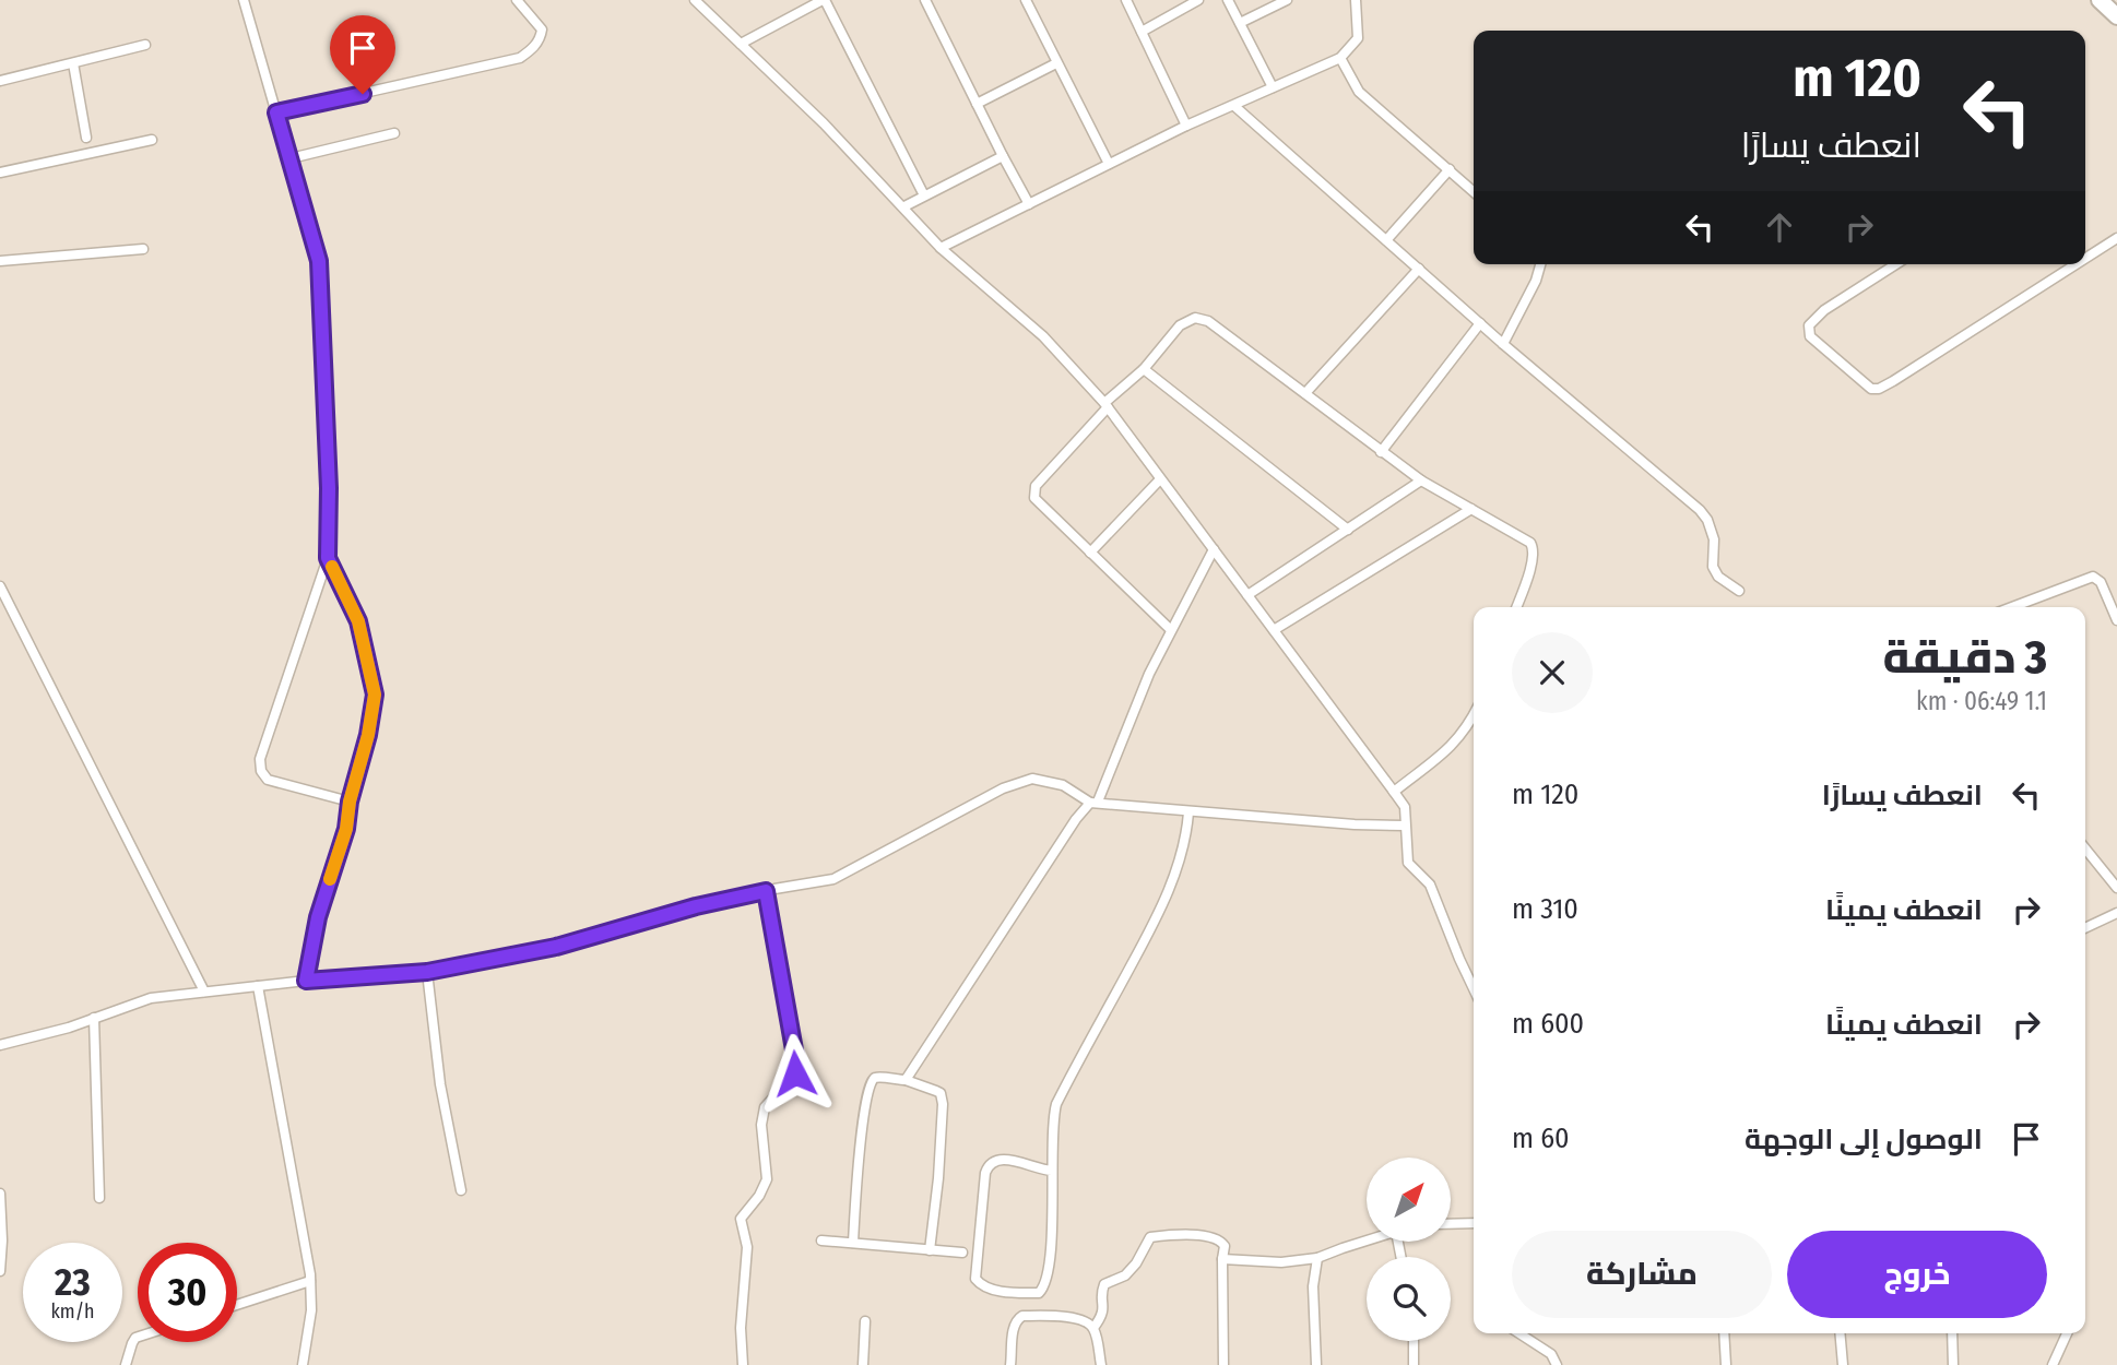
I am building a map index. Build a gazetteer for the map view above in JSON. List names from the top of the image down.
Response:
{
  "north": "top right",
  "page": {
    "turn": ["120 m", "انعطف يسارًا"],
    "heading": ["3 دقيقة", "1.1 km · 06:49"],
    "list": [
      {
        "name": "انعطف يسارًا",
        "value": "120 m"
      },
      {
        "name": "انعطف يمينًا",
        "value": "310 m"
      },
      {
        "name": "انعطف يمينًا",
        "value": "600 m"
      },
      {
        "name": "الوصول إلى الوجهة",
        "value": "60 m"
      }
    ],
    "buttons": ["خروج", "مشاركة"],
    "speed": "23 km/h",
    "limit": "30"
  }
}
